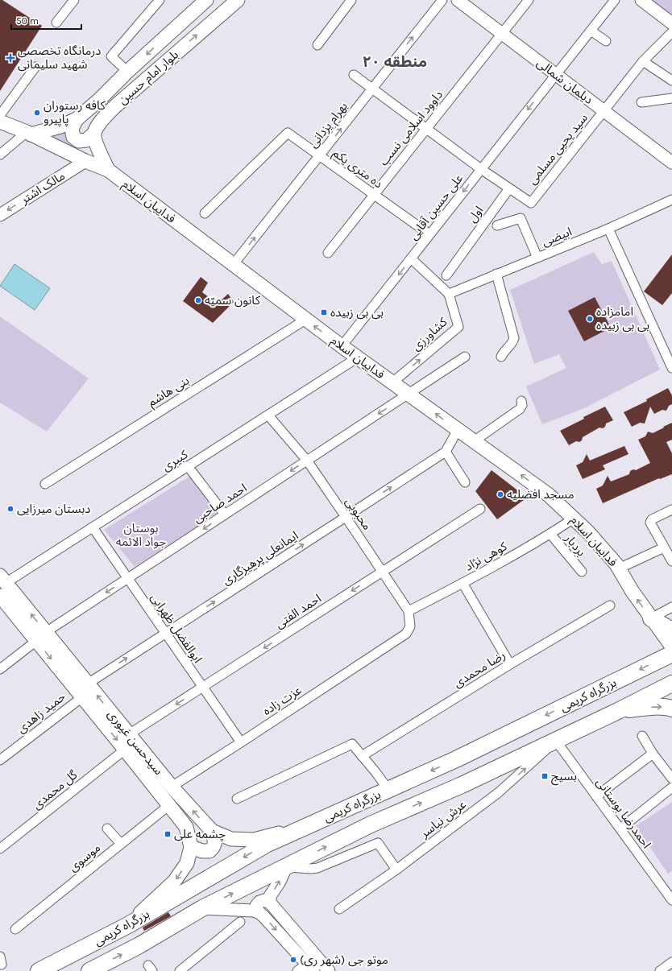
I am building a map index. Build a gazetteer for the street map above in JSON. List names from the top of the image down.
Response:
{
  "streets": {
    "highway": ["بزرگراه کریمی"],
    "main road": [
      "بلوار امام حسین",
      "دیلمان شمالی",
      "مالک اشتر",
      "فداییان اسلام",
      "سیدحسن غیوری"
    ],
    "street": [
      "بهرام یزدانی",
      "داوود اسلامی نسب",
      "سید یحیی مسلمی",
      "ده متری یکم",
      "علی حسین آقایی",
      "اول",
      "ابیضی",
      "کشاورزی",
      "بنی هاشم",
      "کبیری",
      "احمد صاحبی",
      "محبوبی",
      "بردبار",
      "کوهی نژاد",
      "ایمانعلی پرهیزگاری",
      "احمد الفتی",
      "ابوالفضل ظهرابی",
      "رضا محمدی",
      "عزت زاده",
      "حمید زاهدی",
      "گل محمدی",
      "احمدرضا بوستانی",
      "عرش نیاسر",
      "موسوی"
    ]
  },
  "crossings": [
    ["بلوار امام حسین", "فداییان اسلام"],
    ["دیلمان شمالی", "داوود اسلامی نسب"],
    ["دیلمان شمالی", "سید یحیی مسلمی"],
    ["دیلمان شمالی", "علی حسین آقایی"],
    ["بهرام یزدانی", "ده متری یکم"],
    ["بهرام یزدانی", "فداییان اسلام"],
    ["داوود اسلامی نسب", "ده متری یکم"],
    ["سید یحیی مسلمی", "اول"],
    ["ده متری یکم", "علی حسین آقایی"],
    ["مالک اشتر", "فداییان اسلام"],
    ["فداییان اسلام", "علی حسین آقایی"],
    ["فداییان اسلام", "کشاورزی"],
    ["فداییان اسلام", "بنی هاشم"],
    ["فداییان اسلام", "کبیری"],
    ["فداییان اسلام", "احمد صاحبی"],
    ["فداییان اسلام", "کوهی نژاد"],
    ["ابیضی", "کشاورزی"],
    ["کبیری", "محبوبی"],
    ["کبیری", "ابوالفضل ظهرابی"],
    ["کبیری", "سیدحسن غیوری"],
    ["احمد صاحبی", "محبوبی"],
    ["احمد صاحبی", "ابوالفضل ظهرابی"],
    ["احمد صاحبی", "سیدحسن غیوری"],
    ["محبوبی", "کوهی نژاد"],
    ["محبوبی", "ایمانعلی پرهیزگاری"],
    ["محبوبی", "احمد الفتی"],
    ["محبوبی", "عزت زاده"],
    ["بردبار", "کوهی نژاد"],
    ["ایمانعلی پرهیزگاری", "ابوالفضل ظهرابی"],
    ["ایمانعلی پرهیزگاری", "سیدحسن غیوری"],
    ["احمد الفتی", "ابوالفضل ظهرابی"],
    ["احمد الفتی", "سیدحسن غیوری"],
    ["ابوالفضل ظهرابی", "عزت زاده"],
    ["بزرگراه کریمی", "سیدحسن غیوری"],
    ["بزرگراه کریمی", "احمدرضا بوستانی"],
    ["بزرگراه کریمی", "عرش نیاسر"],
    ["عزت زاده", "سیدحسن غیوری"],
    ["حمید زاهدی", "سیدحسن غیوری"],
    ["سیدحسن غیوری", "گل محمدی"],
    ["سیدحسن غیوری", "موسوی"],
    ["احمدرضا بوستانی", "عرش نیاسر"]
  ],
  "one_way": [
    "بهرام یزدانی",
    "مالک اشتر",
    "علی حسین آقایی",
    "کشاورزی",
    "احمد صاحبی",
    "ایمانعلی پرهیزگاری",
    "احمد الفتی",
    "عرش نیاسر"
  ],
  "districts": ["منطقه ۲۰"],
  "parks": ["بوستان جواد الائمه"],
  "places": {
    "health": ["درمانگاه تخصصی شهید سلیمانی"],
    "other": [
      "کافه رستوران پاپیرو",
      "کانون سمیّه",
      "امامزاده بی بی زبیده",
      "مسجد افضلیه",
      "دبستان میرزایی",
      "موتو جی (شهر ری)"
    ],
    "transit": ["بی بی زبیده", "بسیج", "چشمه علی"]
  },
  "scale_bar": "50 m"
}
